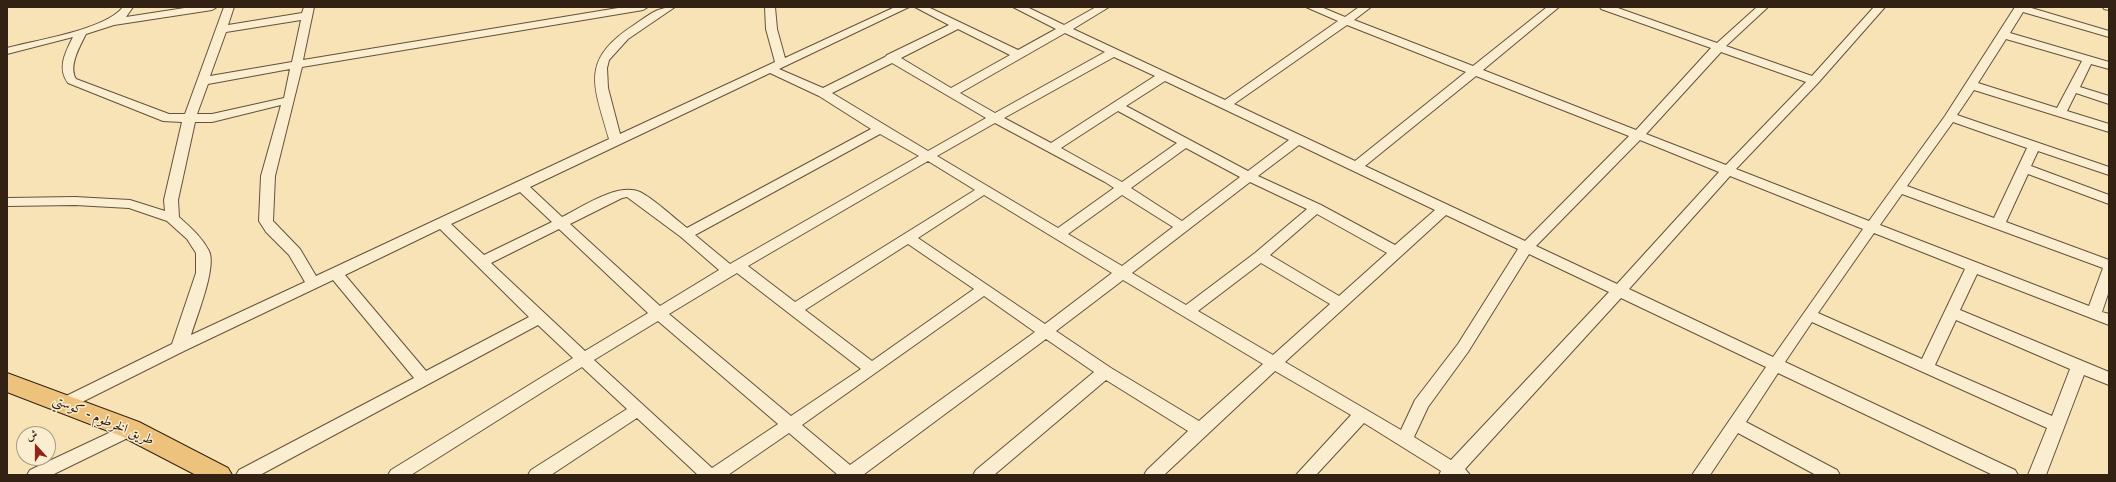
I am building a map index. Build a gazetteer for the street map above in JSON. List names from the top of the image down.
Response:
{
  "streets": {
    "highway": ["طريق الخرطوم - كوستي"]
  },
  "north": "top"
}
